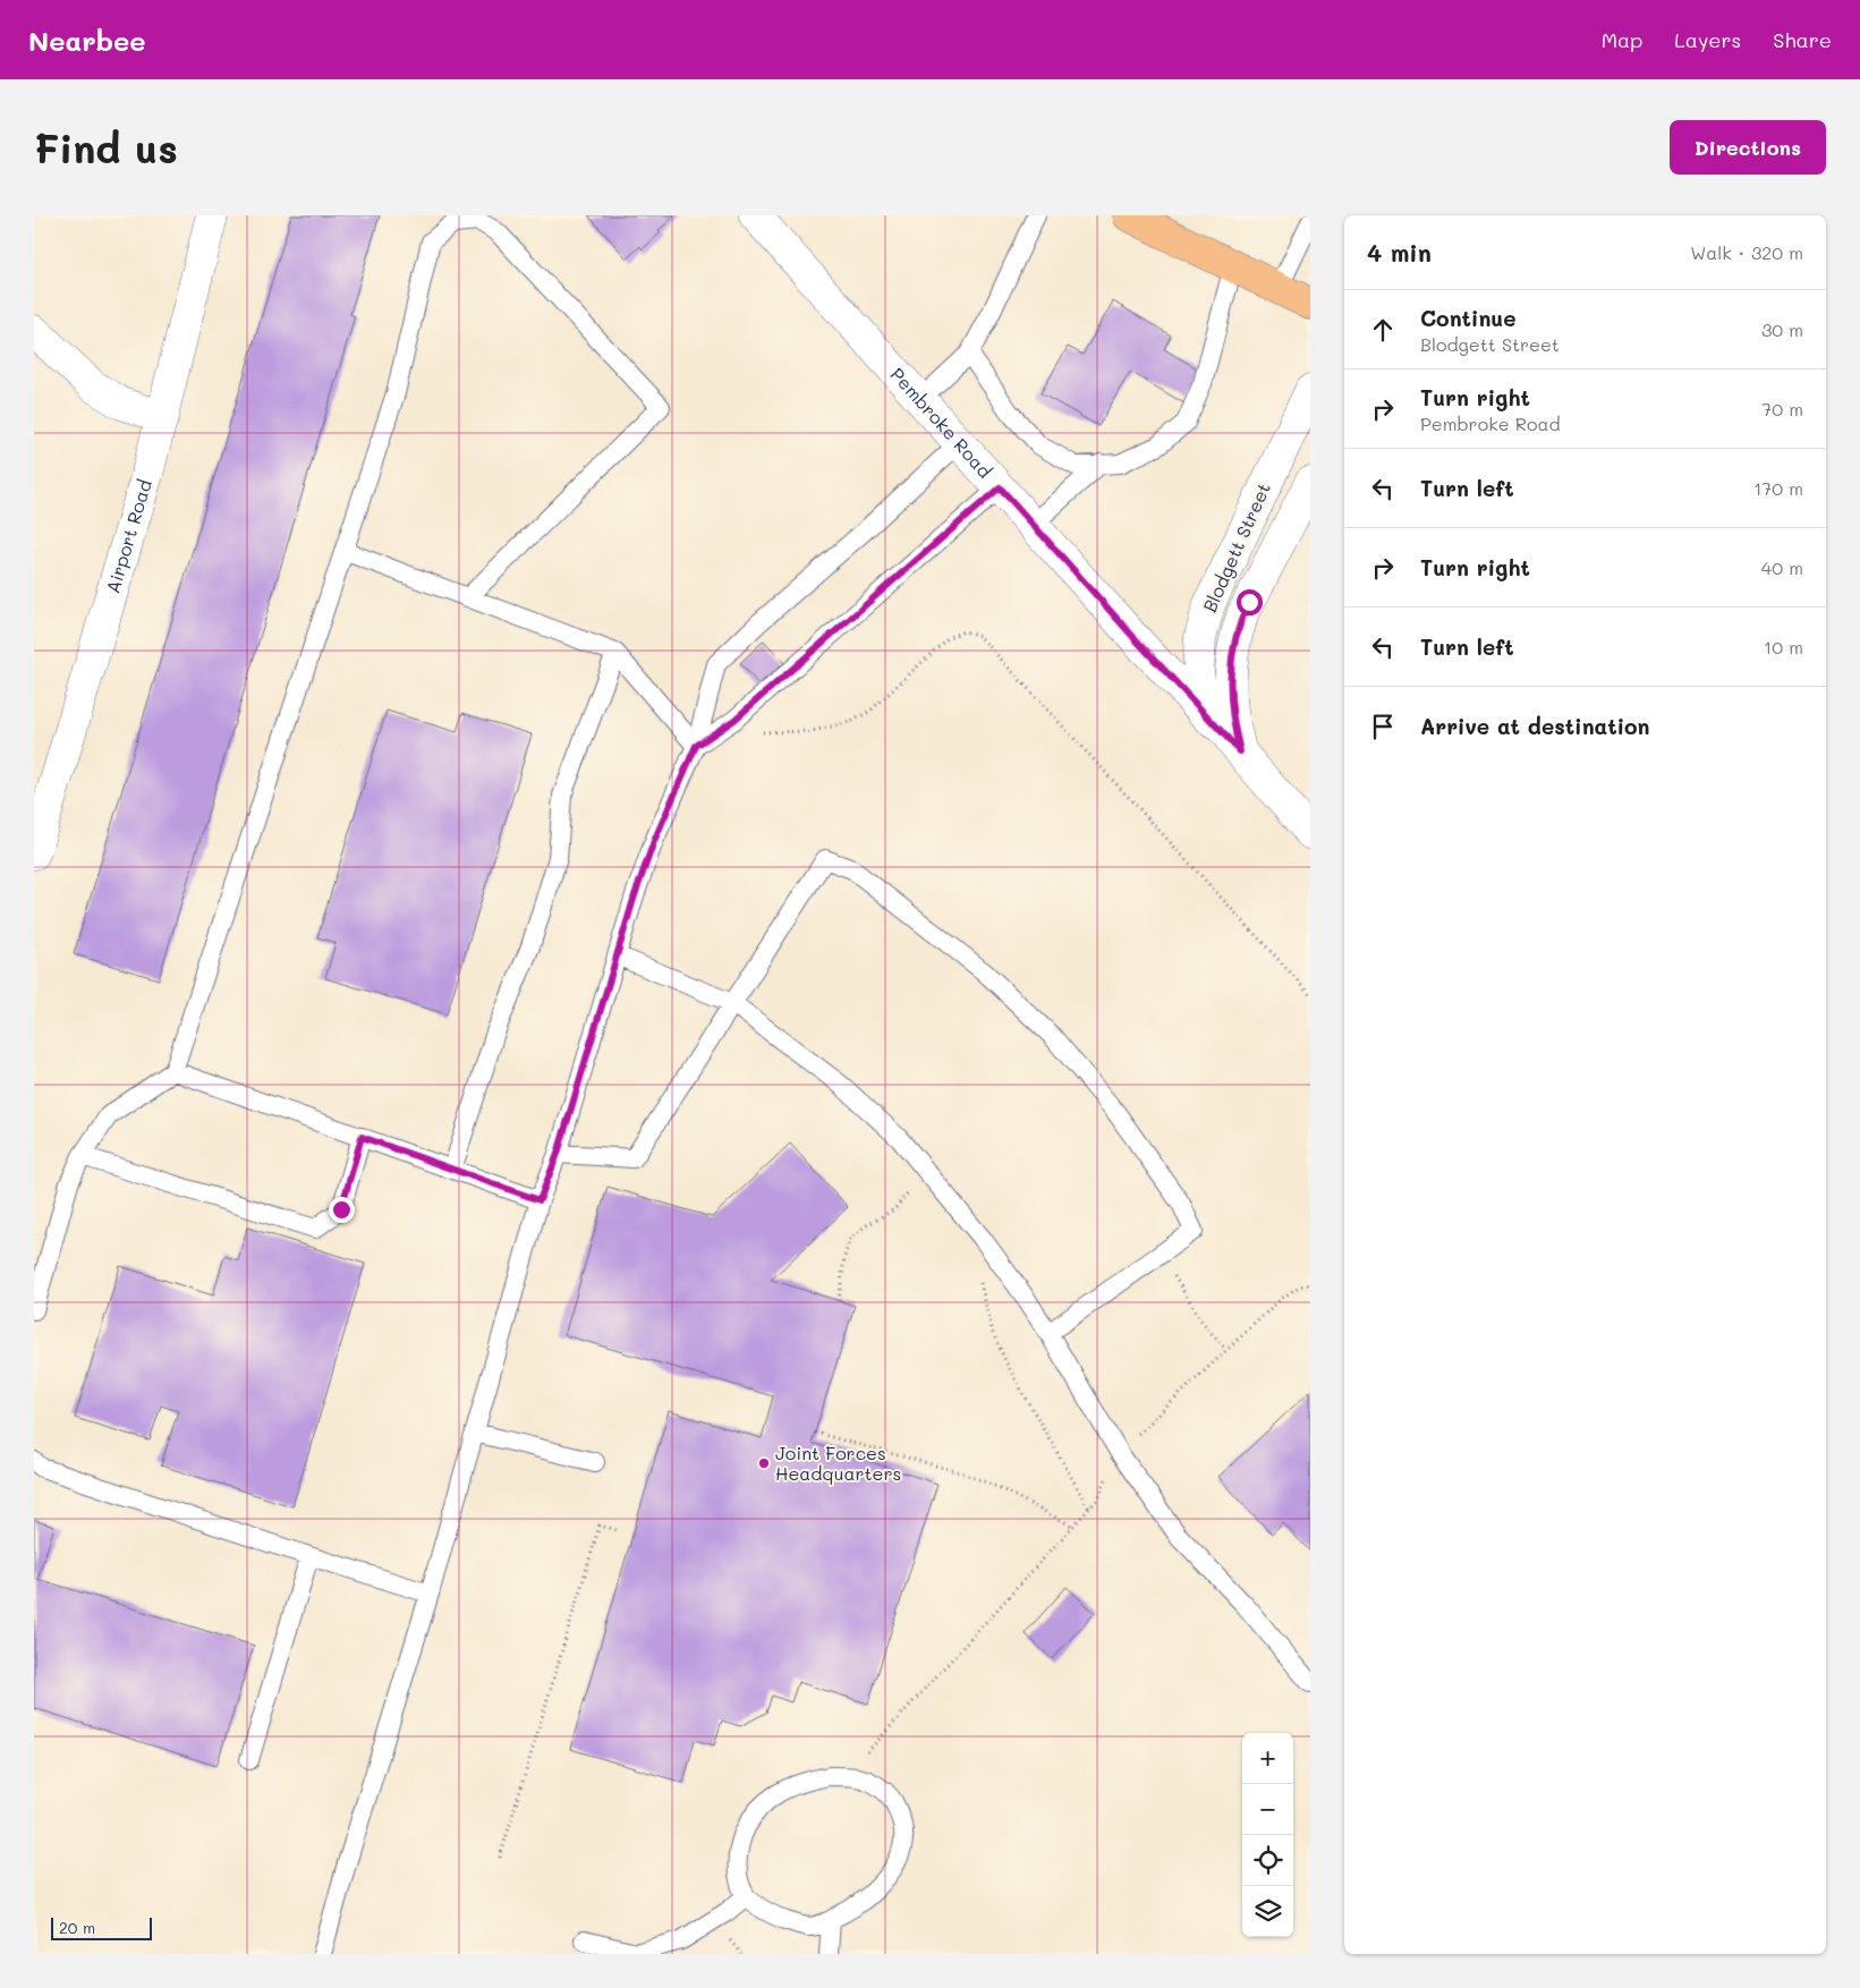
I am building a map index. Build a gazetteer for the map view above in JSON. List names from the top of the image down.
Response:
{
  "streets": {
    "street": ["Pembroke Road", "Airport Road", "Blodgett Street"]
  },
  "crossings": [
    ["Pembroke Road", "Blodgett Street"]
  ],
  "places": ["Joint Forces Headquarters"],
  "scale_bar": "20 m",
  "page": {
    "header": "Nearbee",
    "nav": ["Map", "Layers", "Share"],
    "buttons": "Directions",
    "title": "Find us",
    "heading": ["4 min", "Walk · 320 m"],
    "list": [
      ["Continue", "Blodgett Street", "30 m"],
      ["Turn right", "Pembroke Road", "70 m"],
      ["Turn left", "170 m"],
      ["Turn right", "40 m"],
      ["Turn left", "10 m"],
      "Arrive at destination"
    ],
    "map_buttons": ["+", "−"],
    "scale": "20 m"
  }
}
